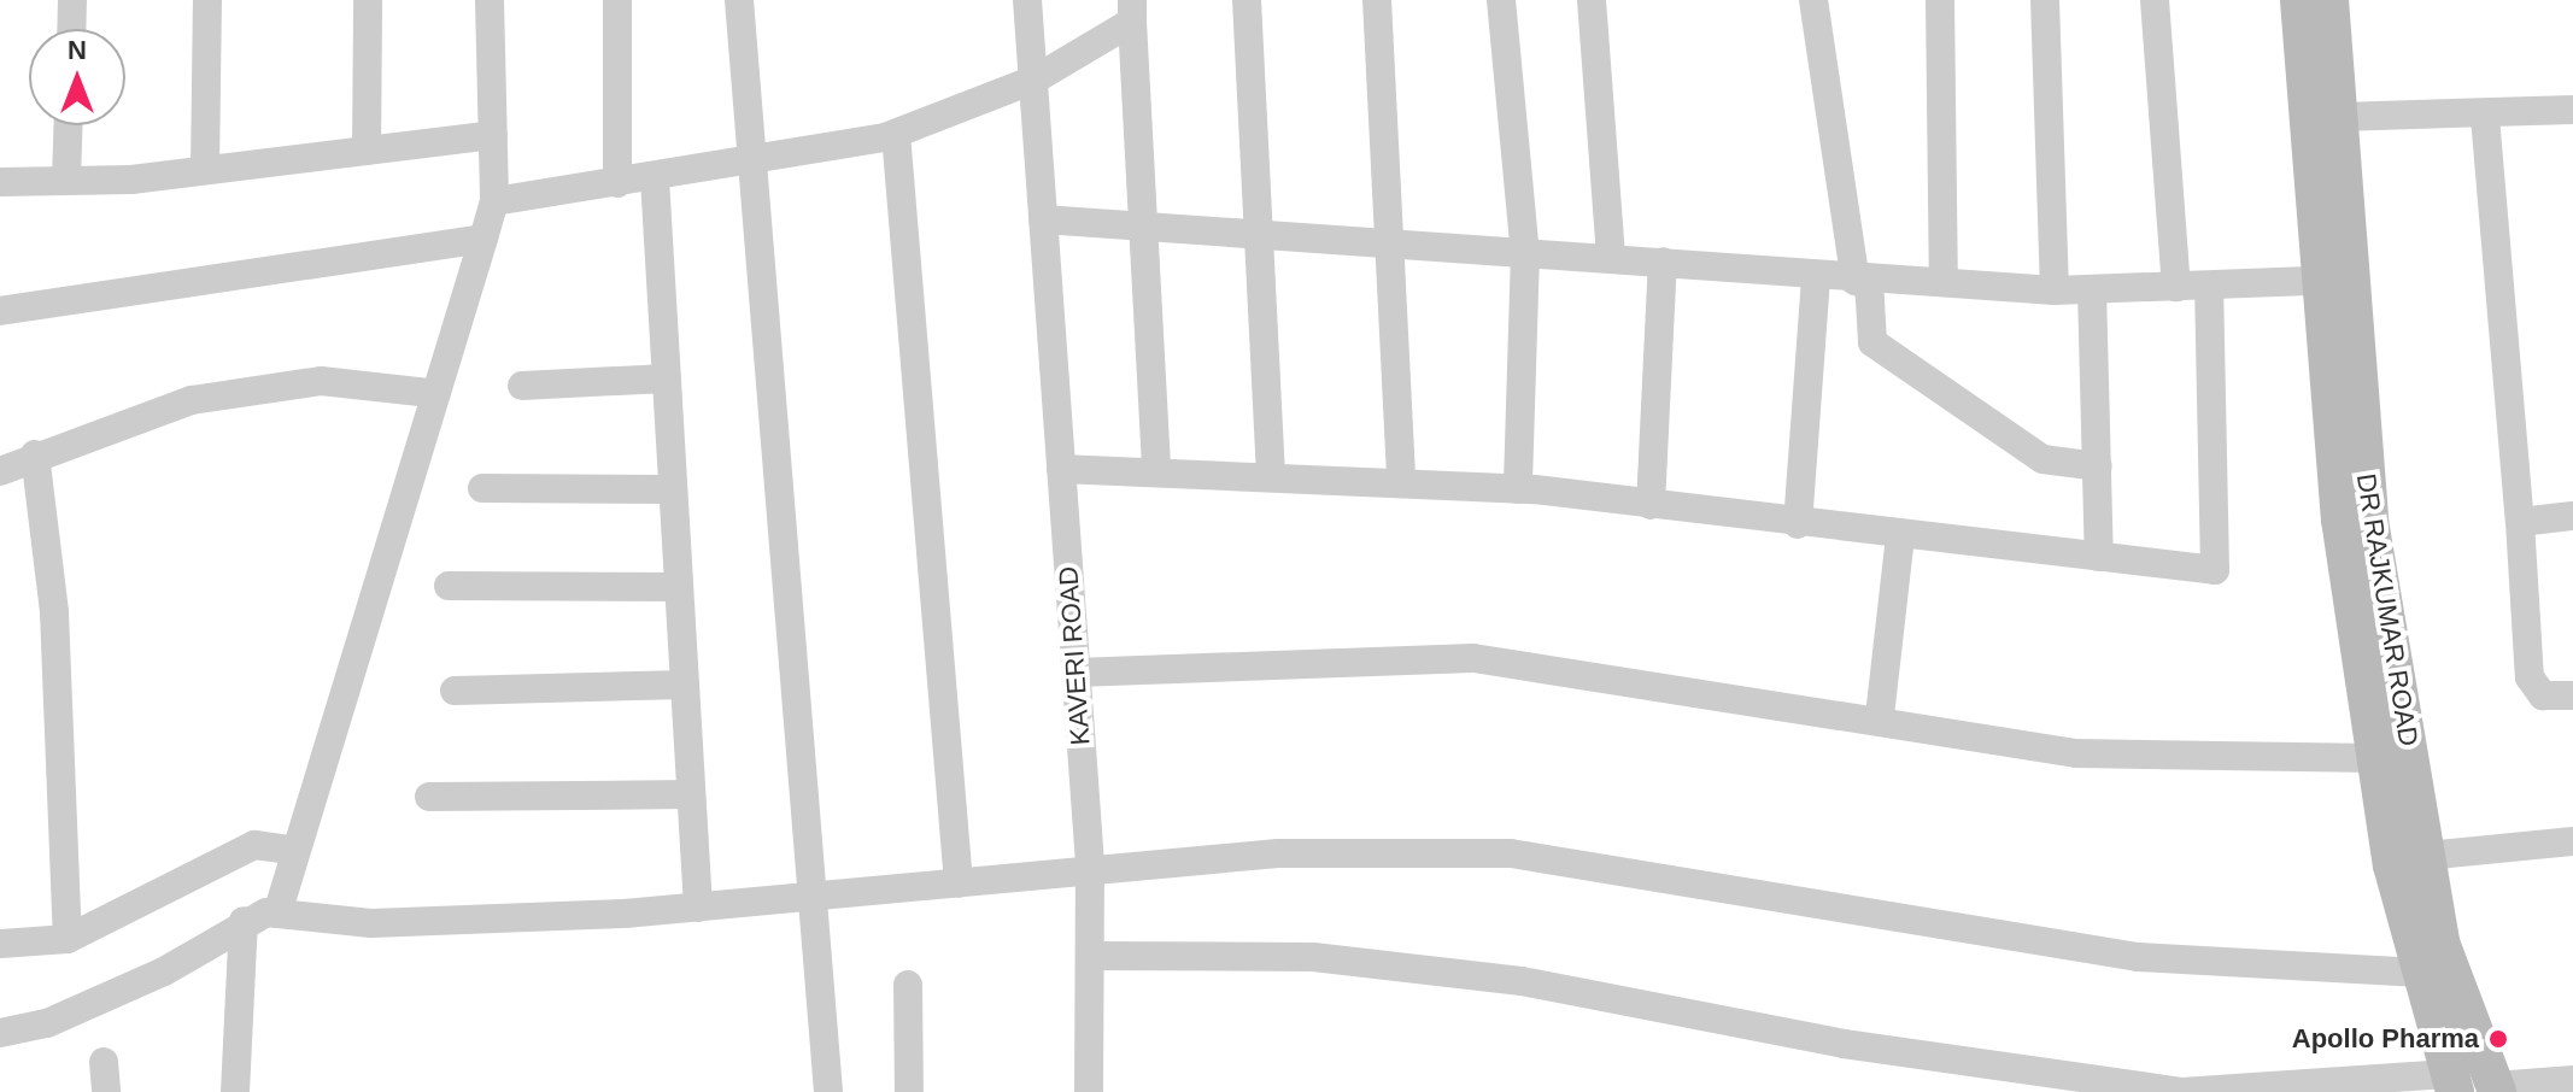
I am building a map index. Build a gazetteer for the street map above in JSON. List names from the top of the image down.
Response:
{
  "streets": {
    "main road": ["DR RAJKUMAR ROAD"],
    "street": ["KAVERI ROAD"]
  },
  "places": ["Apollo Pharma"],
  "north": "top"
}
